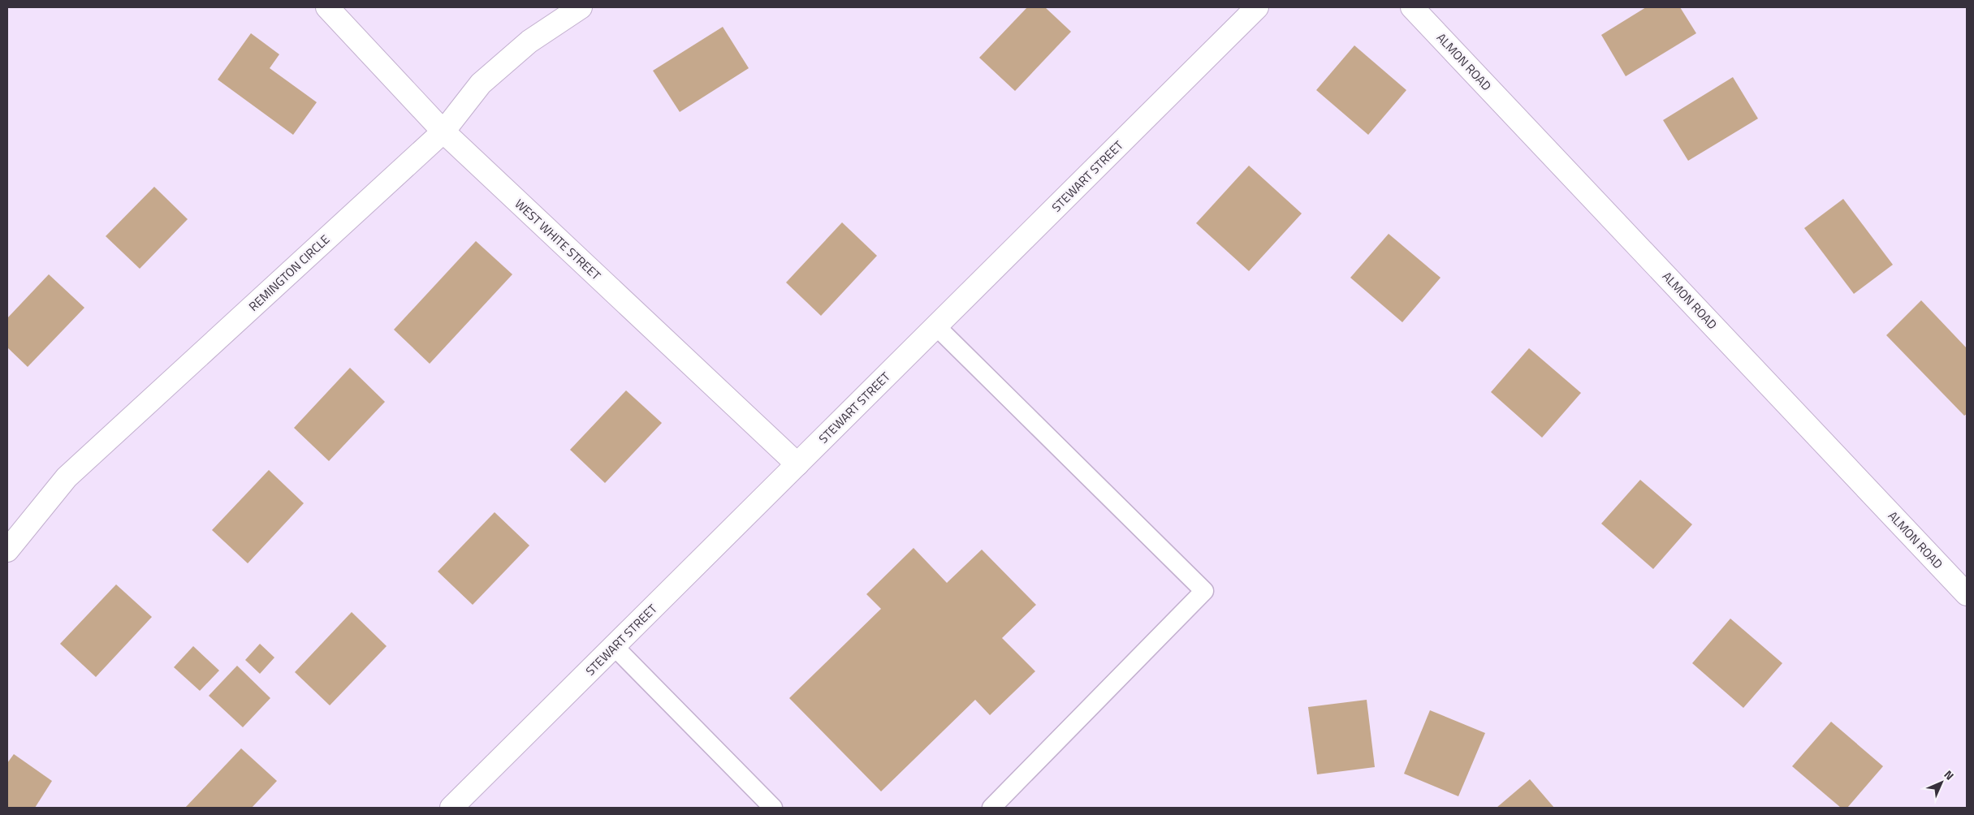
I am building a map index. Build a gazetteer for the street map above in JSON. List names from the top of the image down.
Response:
{
  "streets": {
    "street": [
      "ALMON ROAD",
      "STEWART STREET",
      "WEST WHITE STREET",
      "REMINGTON CIRCLE"
    ]
  },
  "crossings": [
    ["STEWART STREET", "WEST WHITE STREET"],
    ["WEST WHITE STREET", "REMINGTON CIRCLE"]
  ],
  "north": "top right"
}
